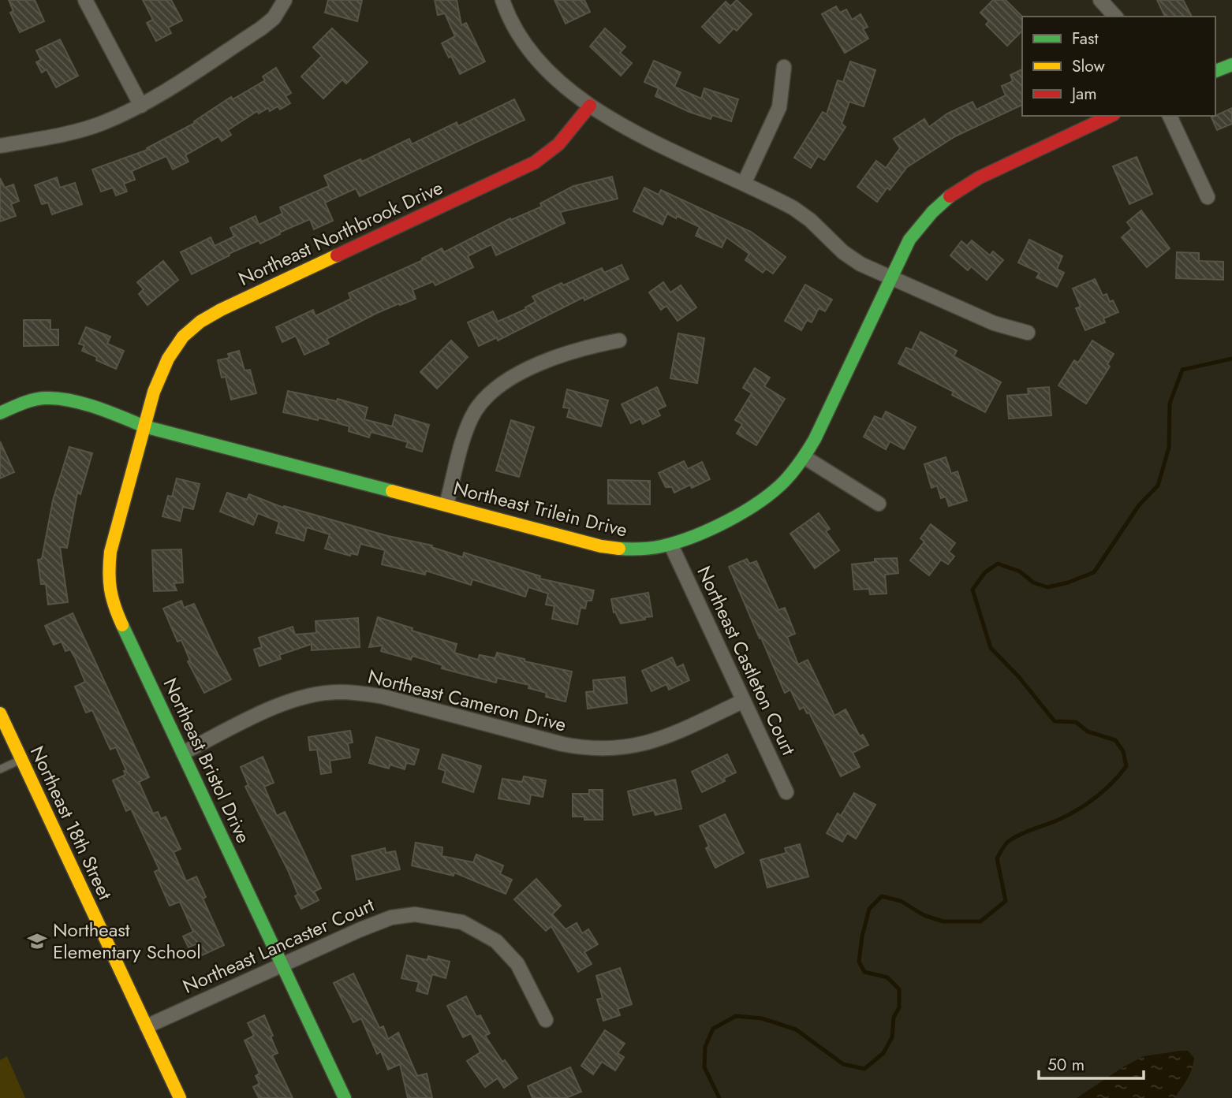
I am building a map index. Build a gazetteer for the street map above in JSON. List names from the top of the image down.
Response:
{
  "streets": {
    "street": [
      "Northeast Northbrook Drive",
      "Northeast Trilein Drive",
      "Northeast Castleton Court",
      "Northeast Cameron Drive",
      "Northeast Bristol Drive",
      "Northeast 18th Street",
      "Northeast Lancaster Court"
    ]
  },
  "crossings": [
    ["Northeast Northbrook Drive", "Northeast Trilein Drive"],
    ["Northeast Northbrook Drive", "Northeast Bristol Drive"],
    ["Northeast Trilein Drive", "Northeast Castleton Court"],
    ["Northeast Trilein Drive", "Northeast Bristol Drive"],
    ["Northeast Castleton Court", "Northeast Cameron Drive"],
    ["Northeast Cameron Drive", "Northeast Bristol Drive"],
    ["Northeast Bristol Drive", "Northeast Lancaster Court"],
    ["Northeast 18th Street", "Northeast Lancaster Court"]
  ],
  "places": {
    "school or university": ["Northeast Elementary School"]
  },
  "legend": ["Fast", "Slow", "Jam"],
  "scale_bar": "50 m"
}
